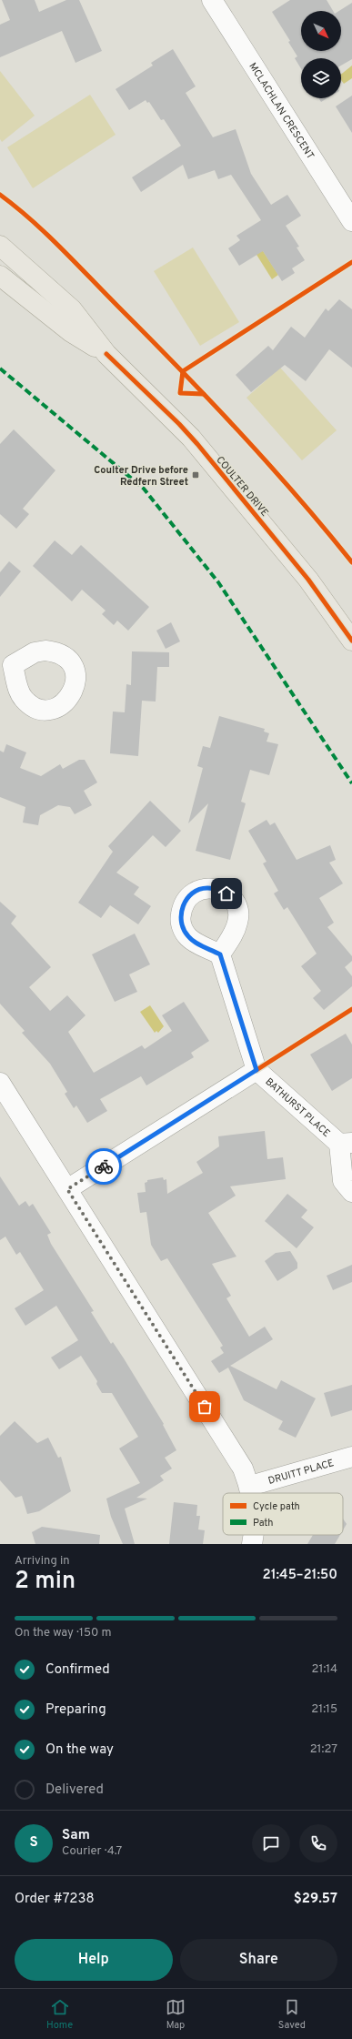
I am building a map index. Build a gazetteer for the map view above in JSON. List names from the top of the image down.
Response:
{
  "streets": {
    "main road": ["COULTER DRIVE"],
    "street": ["MCLACHLAN CRESCENT", "BATHURST PLACE", "DRUITT PLACE"]
  },
  "places": {
    "transit": ["Coulter Drive before Redfern Street"]
  },
  "legend": ["Cycle path", "Path"],
  "north": "bottom right",
  "page": {
    "heading": ["2 min", "Arriving in", "21:45–21:50"],
    "panel": [
      "Sam",
      "Courier · 4.7",
      "Order #7238",
      "$29.57"
    ],
    "bar": "On the way · 150 m",
    "list": [
      ["Confirmed", "21:14"],
      ["Preparing", "21:15"],
      ["On the way", "21:27"],
      "Delivered"
    ],
    "round": "S",
    "buttons": ["Help", "Share"],
    "tabs": ["Home", "Map", "Saved"]
  }
}
